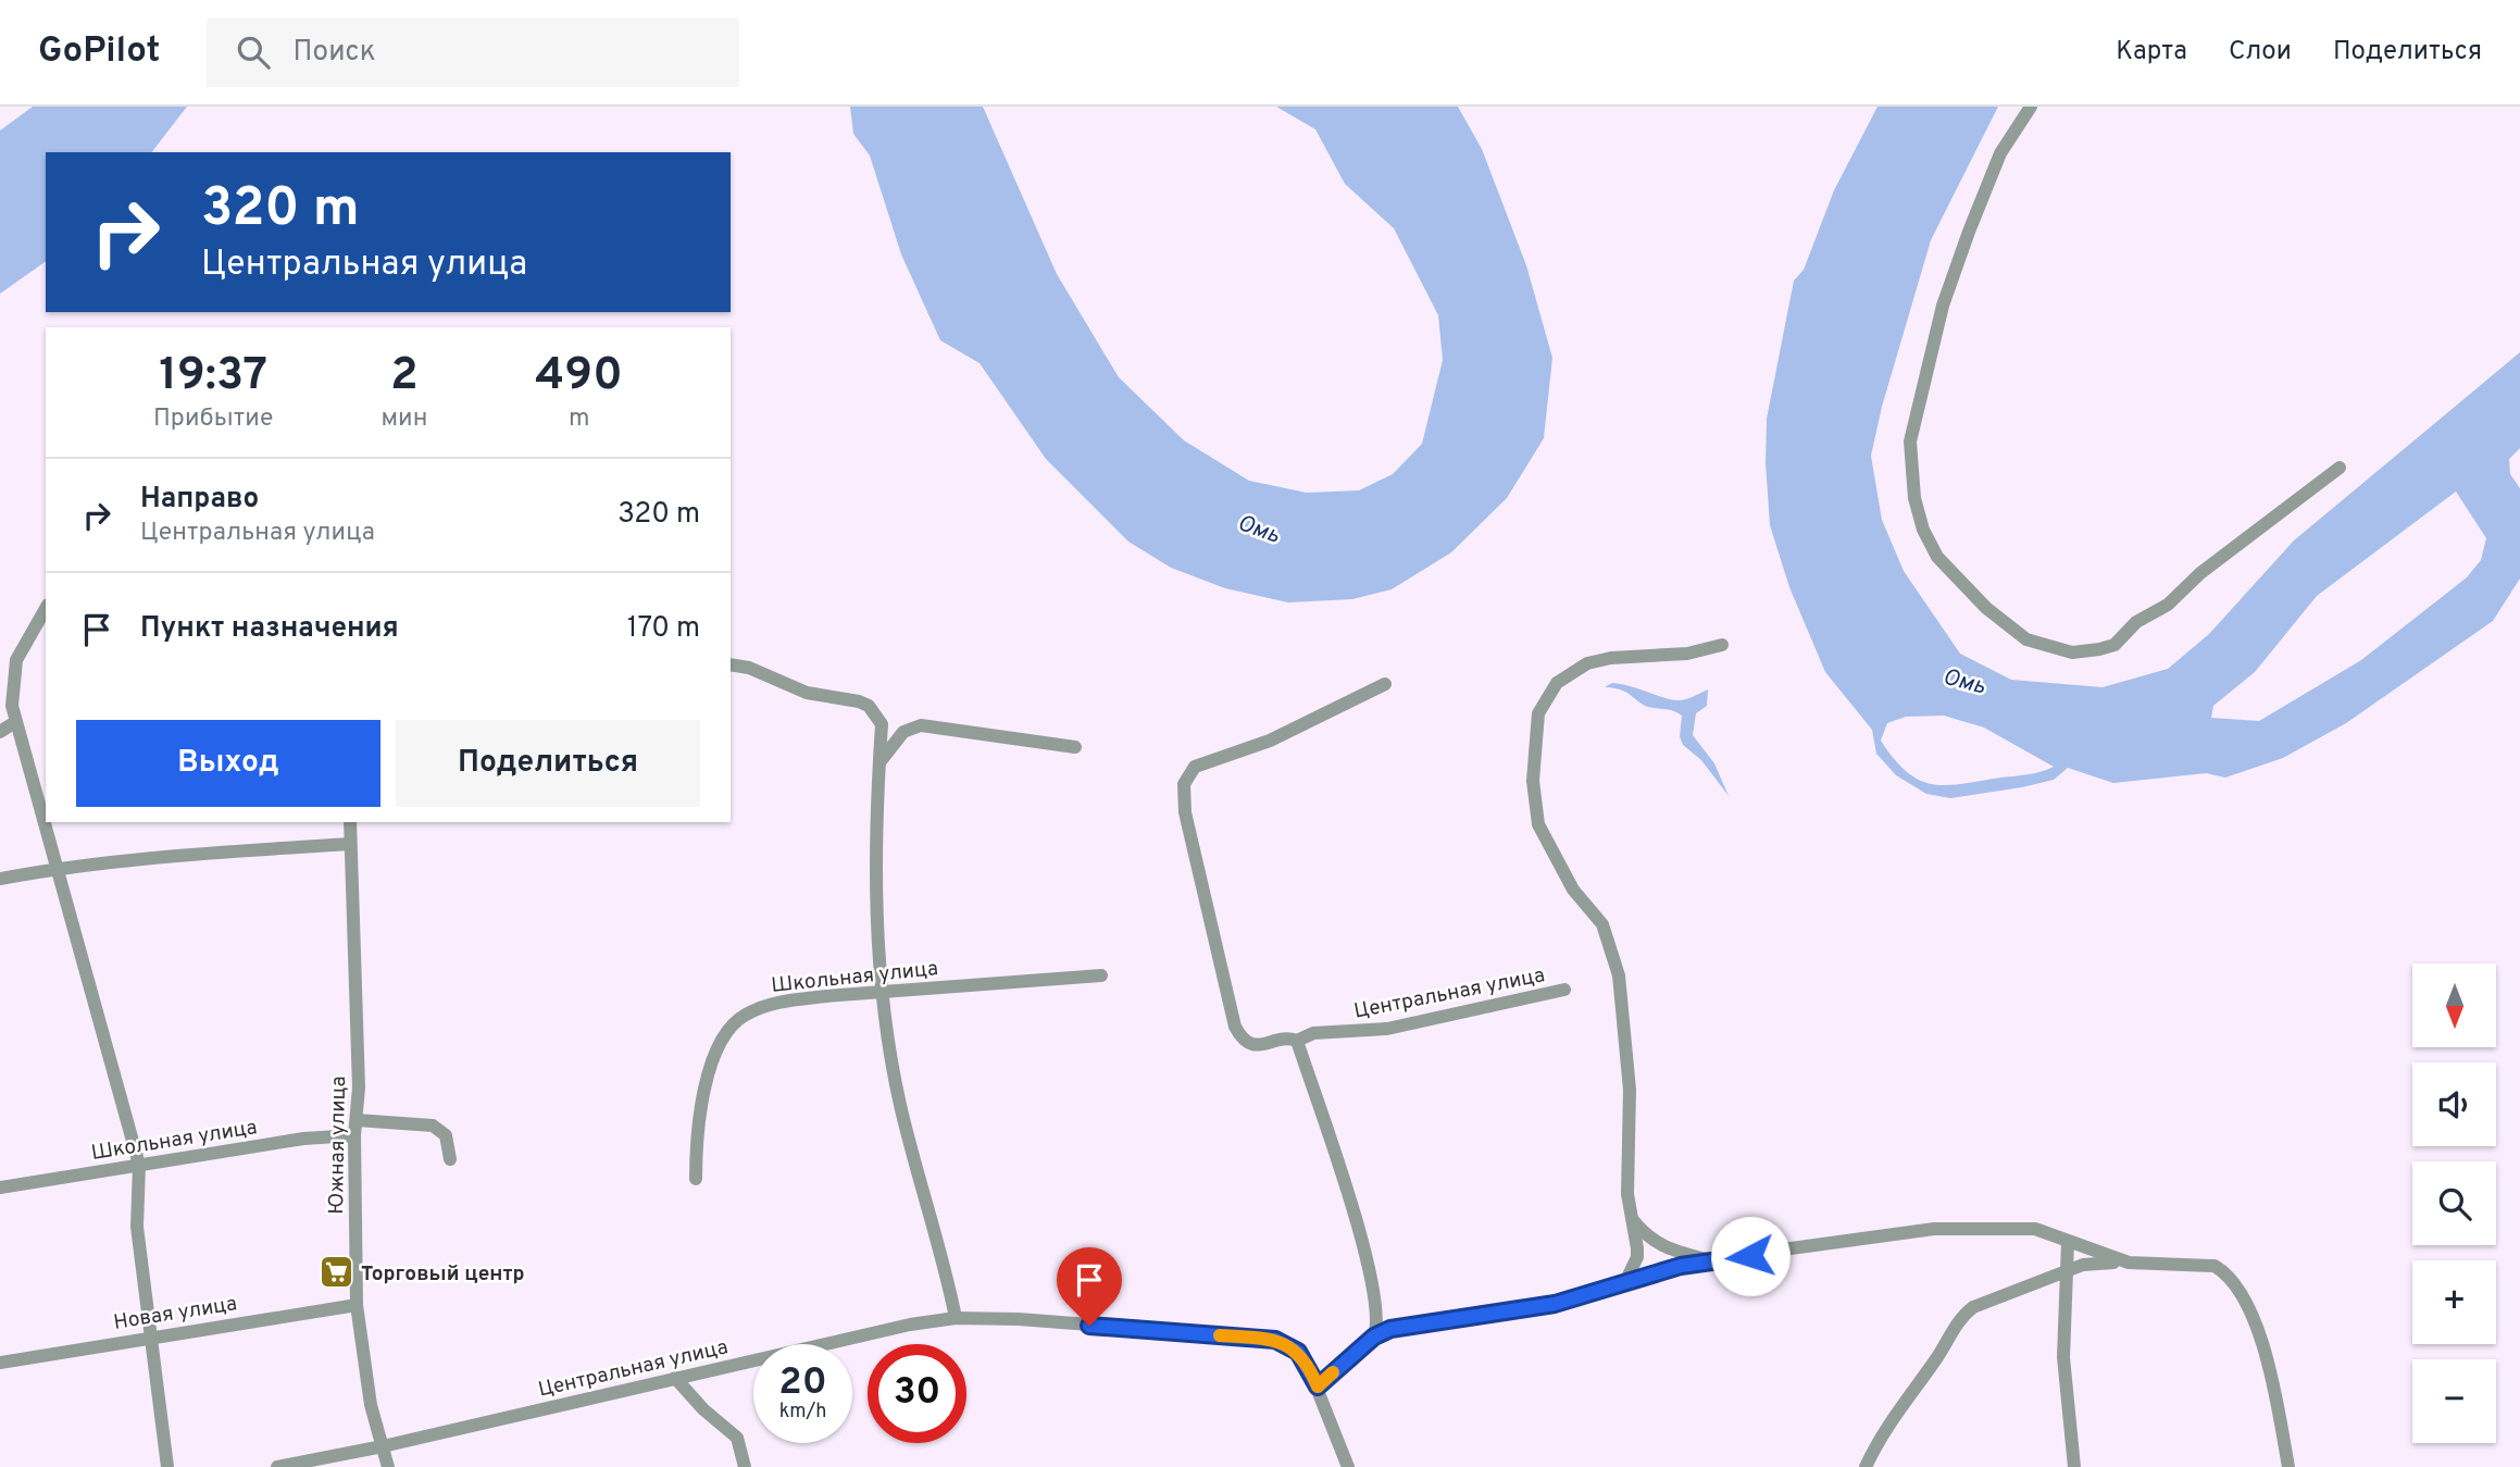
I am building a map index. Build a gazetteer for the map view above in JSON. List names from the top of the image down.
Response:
{
  "streets": {
    "street": [
      "Школьная улица",
      "Центральная улица",
      "Южная улица",
      "Новая улица"
    ]
  },
  "crossings": [
    ["Школьная улица", "Южная улица"],
    ["Центральная улица", "Южная улица"],
    ["Южная улица", "Новая улица"]
  ],
  "water": ["Омь"],
  "places": {
    "supermarket": ["Торговый центр"]
  },
  "north": "bottom",
  "page": {
    "header": "GoPilot",
    "search": "Поиск",
    "nav": ["Карта", "Слои", "Поделиться"],
    "turn": ["320 m", "Центральная улица"],
    "eta": [
      "19:37",
      "Прибытие",
      "2",
      "мин",
      "490",
      "m"
    ],
    "list": [
      {
        "name": "Направо",
        "note": "Центральная улица",
        "value": "320 m"
      },
      {
        "name": "Пункт назначения",
        "value": "170 m"
      }
    ],
    "buttons": ["Выход", "Поделиться"],
    "map_buttons": ["+", "−"],
    "speed": "20 km/h",
    "limit": "30"
  }
}
